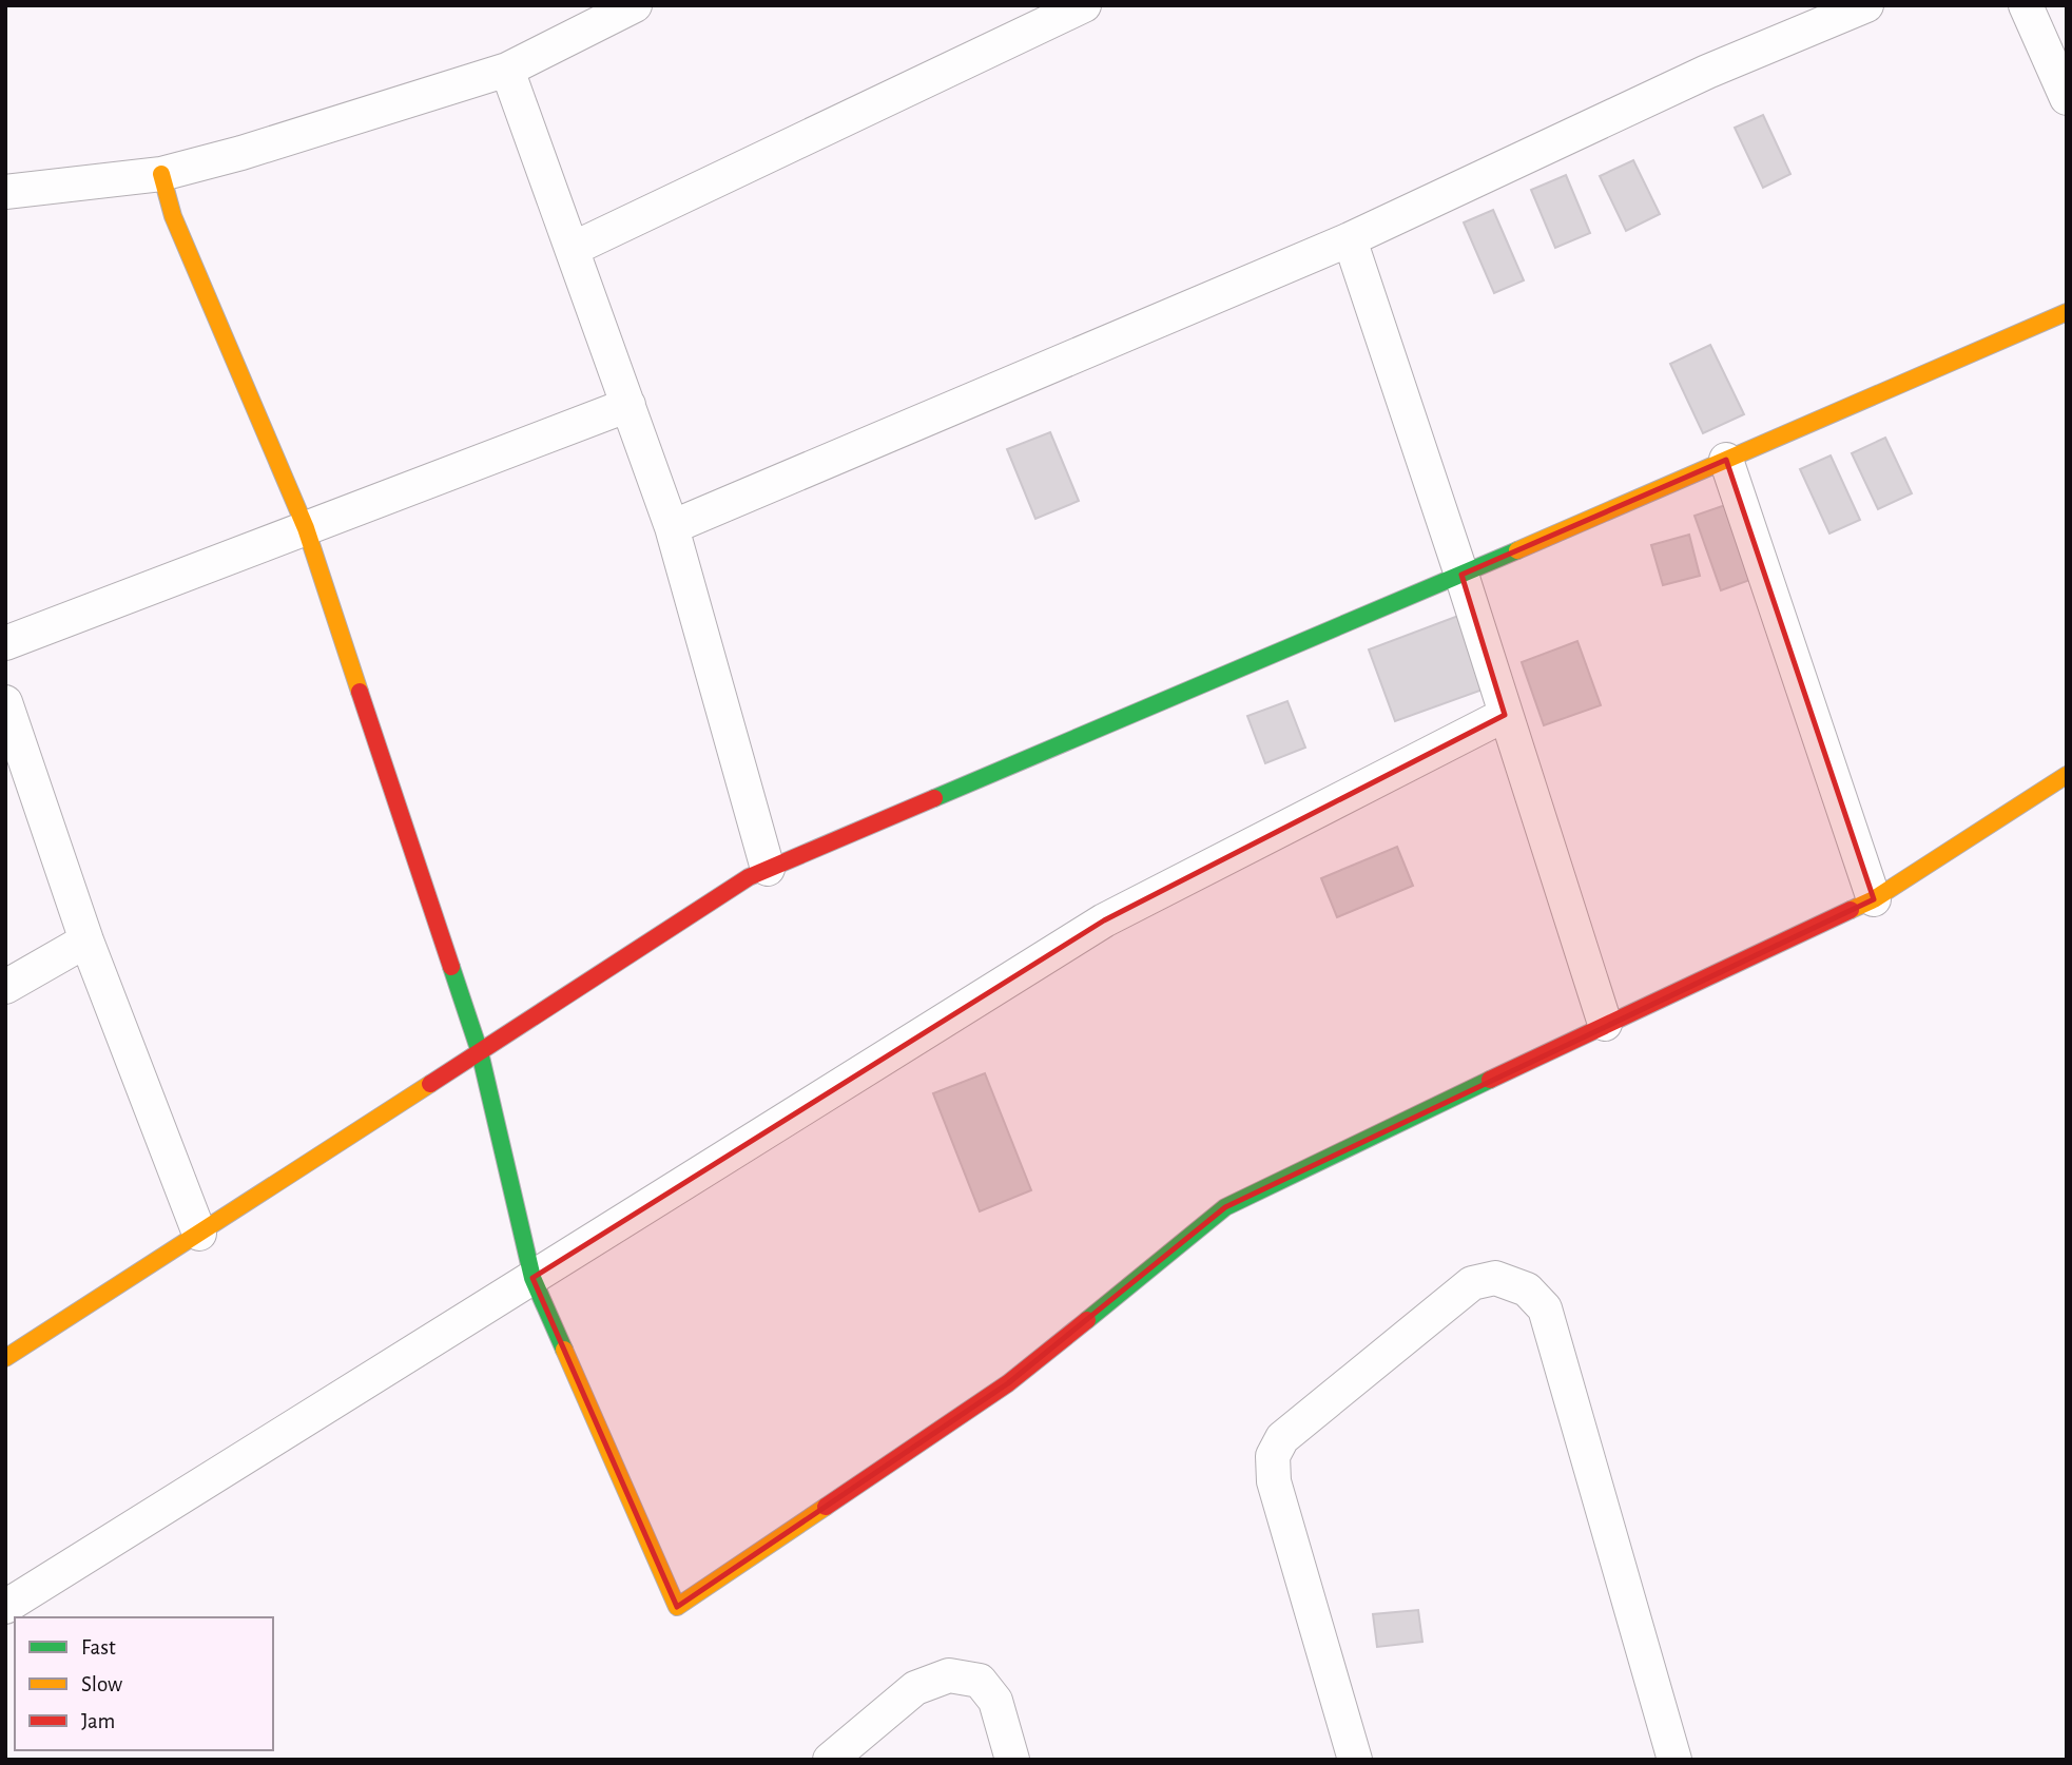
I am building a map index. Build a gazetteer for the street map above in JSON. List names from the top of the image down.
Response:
{
  "legend": ["Fast", "Slow", "Jam"]
}
